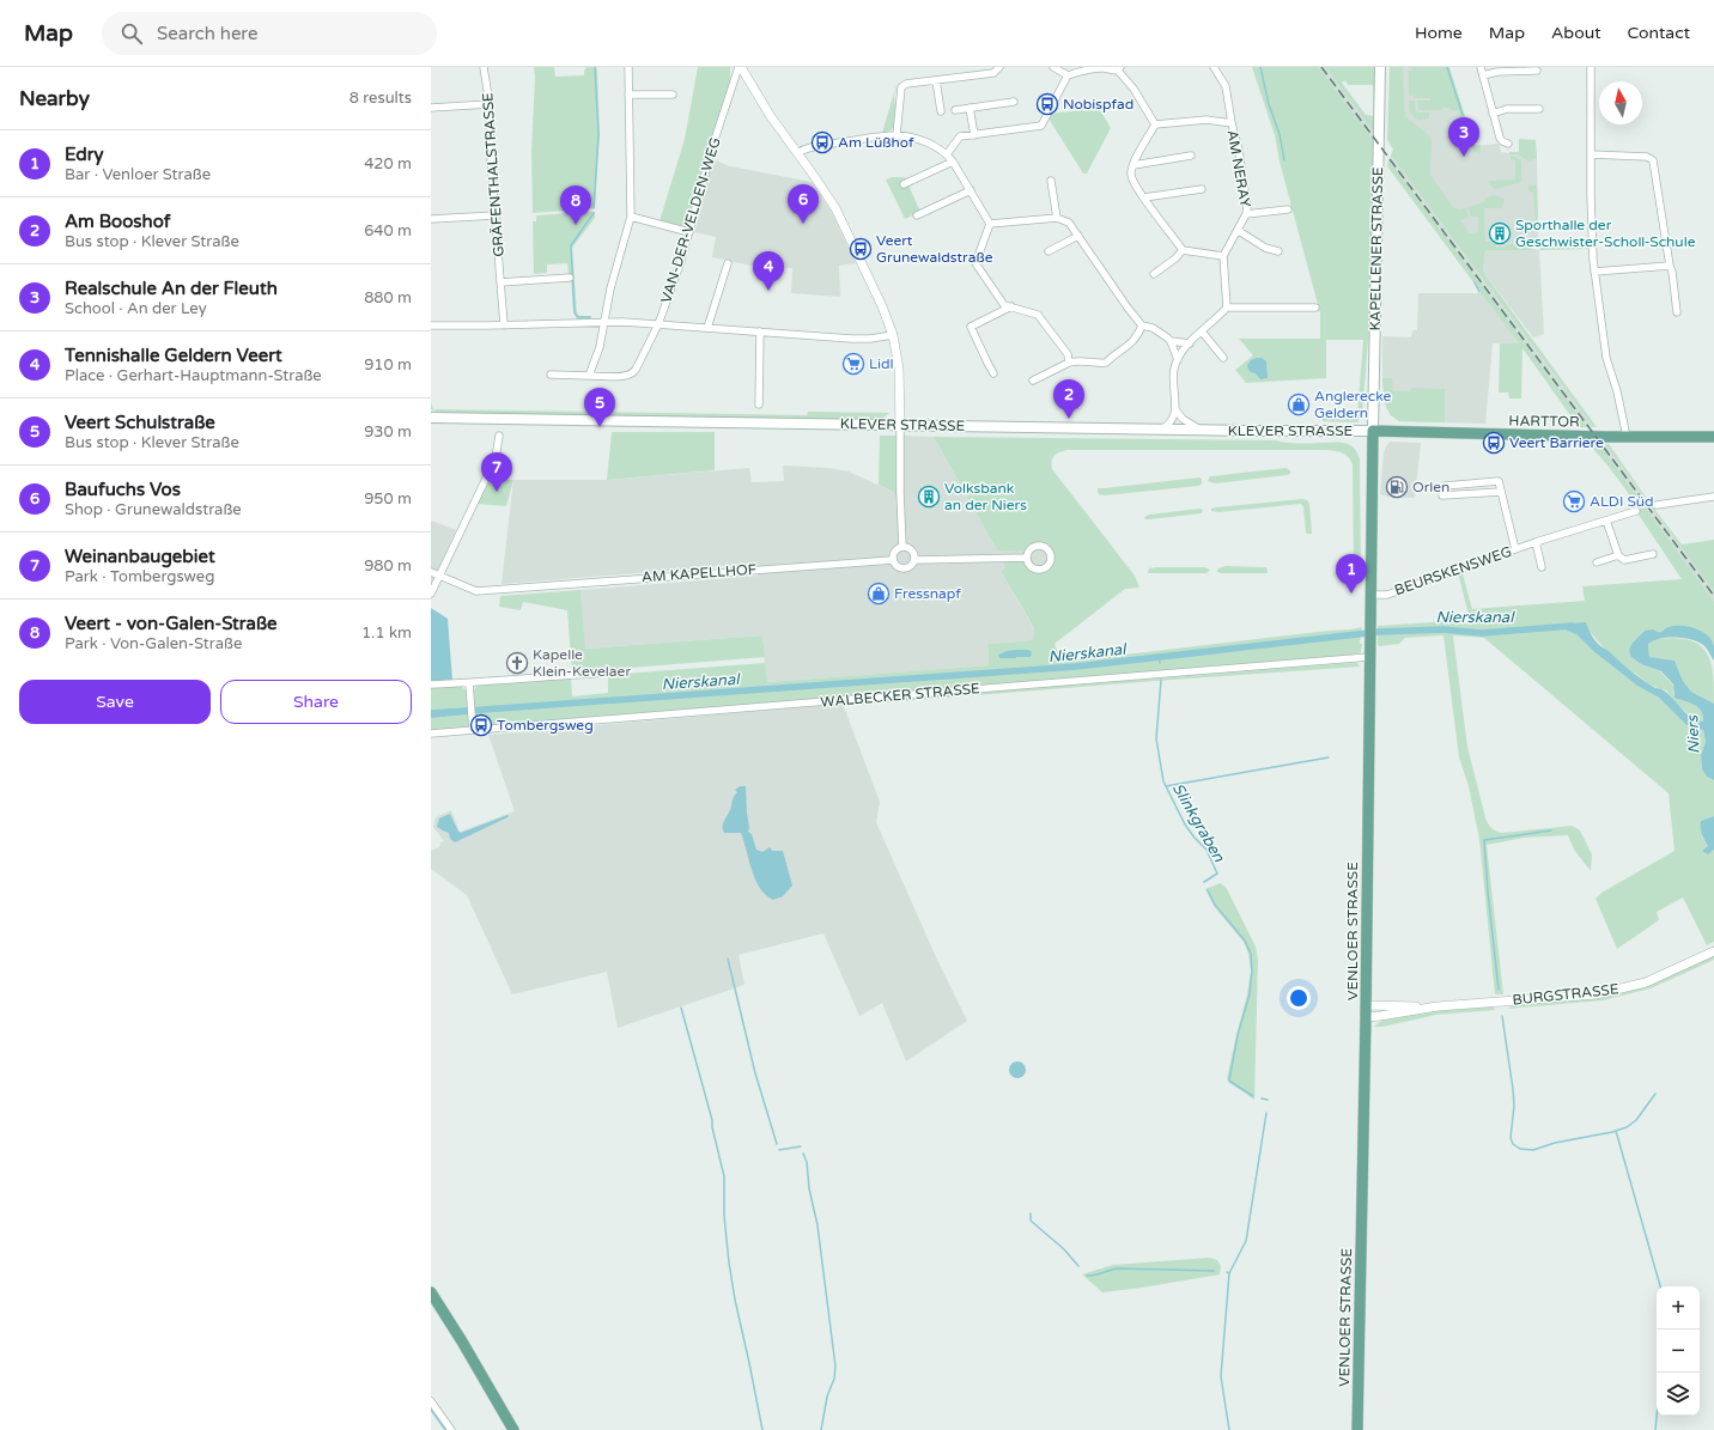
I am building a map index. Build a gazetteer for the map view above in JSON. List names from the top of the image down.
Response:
{
  "streets": {
    "main road": [
      "KAPELLENER STRASSE",
      "HARTTOR",
      "KLEVER STRASSE",
      "VENLOER STRASSE"
    ],
    "street": [
      "AM NERAY",
      "GRÄFENTHALSTRASSE",
      "VAN-DER-VELDEN-WEG",
      "BEURSKENSWEG",
      "AM KAPELLHOF",
      "WALBECKER STRASSE",
      "BURGSTRASSE"
    ]
  },
  "crossings": [
    ["KAPELLENER STRASSE", "HARTTOR"],
    ["KAPELLENER STRASSE", "KLEVER STRASSE"],
    ["KAPELLENER STRASSE", "VENLOER STRASSE"],
    ["HARTTOR", "KLEVER STRASSE"],
    ["HARTTOR", "VENLOER STRASSE"],
    ["KLEVER STRASSE", "VENLOER STRASSE"],
    ["BEURSKENSWEG", "VENLOER STRASSE"],
    ["WALBECKER STRASSE", "VENLOER STRASSE"],
    ["VENLOER STRASSE", "BURGSTRASSE"]
  ],
  "water": ["Nierskanal", "Niers", "Slinkgraben"],
  "places": {
    "bus stop": [
      "Nobispfad",
      "Am Lüßhof",
      "Veert Grunewaldstraße",
      "Veert Barriere",
      "Tombergsweg"
    ],
    "building": ["Sporthalle der Geschwister-Scholl-Schule", "Volksbank an der Niers"],
    "supermarket": ["Lidl", "ALDI Süd"],
    "shop": ["Anglerecke Geldern", "Fressnapf"],
    "fuel station": ["Orlen"],
    "church": ["Kapelle Klein-Kevelaer"]
  },
  "north": "top",
  "page": {
    "header": "Map",
    "search": "Search here",
    "nav": [
      "Home",
      "Map",
      "About",
      "Contact"
    ],
    "heading": ["Nearby", "8 results"],
    "pins": [
      "3",
      "6",
      "8",
      "4",
      "2",
      "5",
      "7",
      "1"
    ],
    "list": [
      {
        "mark": "1",
        "name": "Edry",
        "note": "Bar · Venloer Straße",
        "value": "420 m"
      },
      {
        "mark": "2",
        "name": "Am Booshof",
        "note": "Bus stop · Klever Straße",
        "value": "640 m"
      },
      {
        "mark": "3",
        "name": "Realschule An der Fleuth",
        "note": "School · An der Ley",
        "value": "880 m"
      },
      {
        "mark": "4",
        "name": "Tennishalle Geldern Veert",
        "note": "Place · Gerhart-Hauptmann-Straße",
        "value": "910 m"
      },
      {
        "mark": "5",
        "name": "Veert Schulstraße",
        "note": "Bus stop · Klever Straße",
        "value": "930 m"
      },
      {
        "mark": "6",
        "name": "Baufuchs Vos",
        "note": "Shop · Grunewaldstraße",
        "value": "950 m"
      },
      {
        "mark": "7",
        "name": "Weinanbaugebiet",
        "note": "Park · Tombergsweg",
        "value": "980 m"
      },
      {
        "mark": "8",
        "name": "Veert - von-Galen-Straße",
        "note": "Park · Von-Galen-Straße",
        "value": "1.1 km"
      }
    ],
    "buttons": ["Save", "Share"],
    "map_buttons": ["+", "−"]
  }
}
